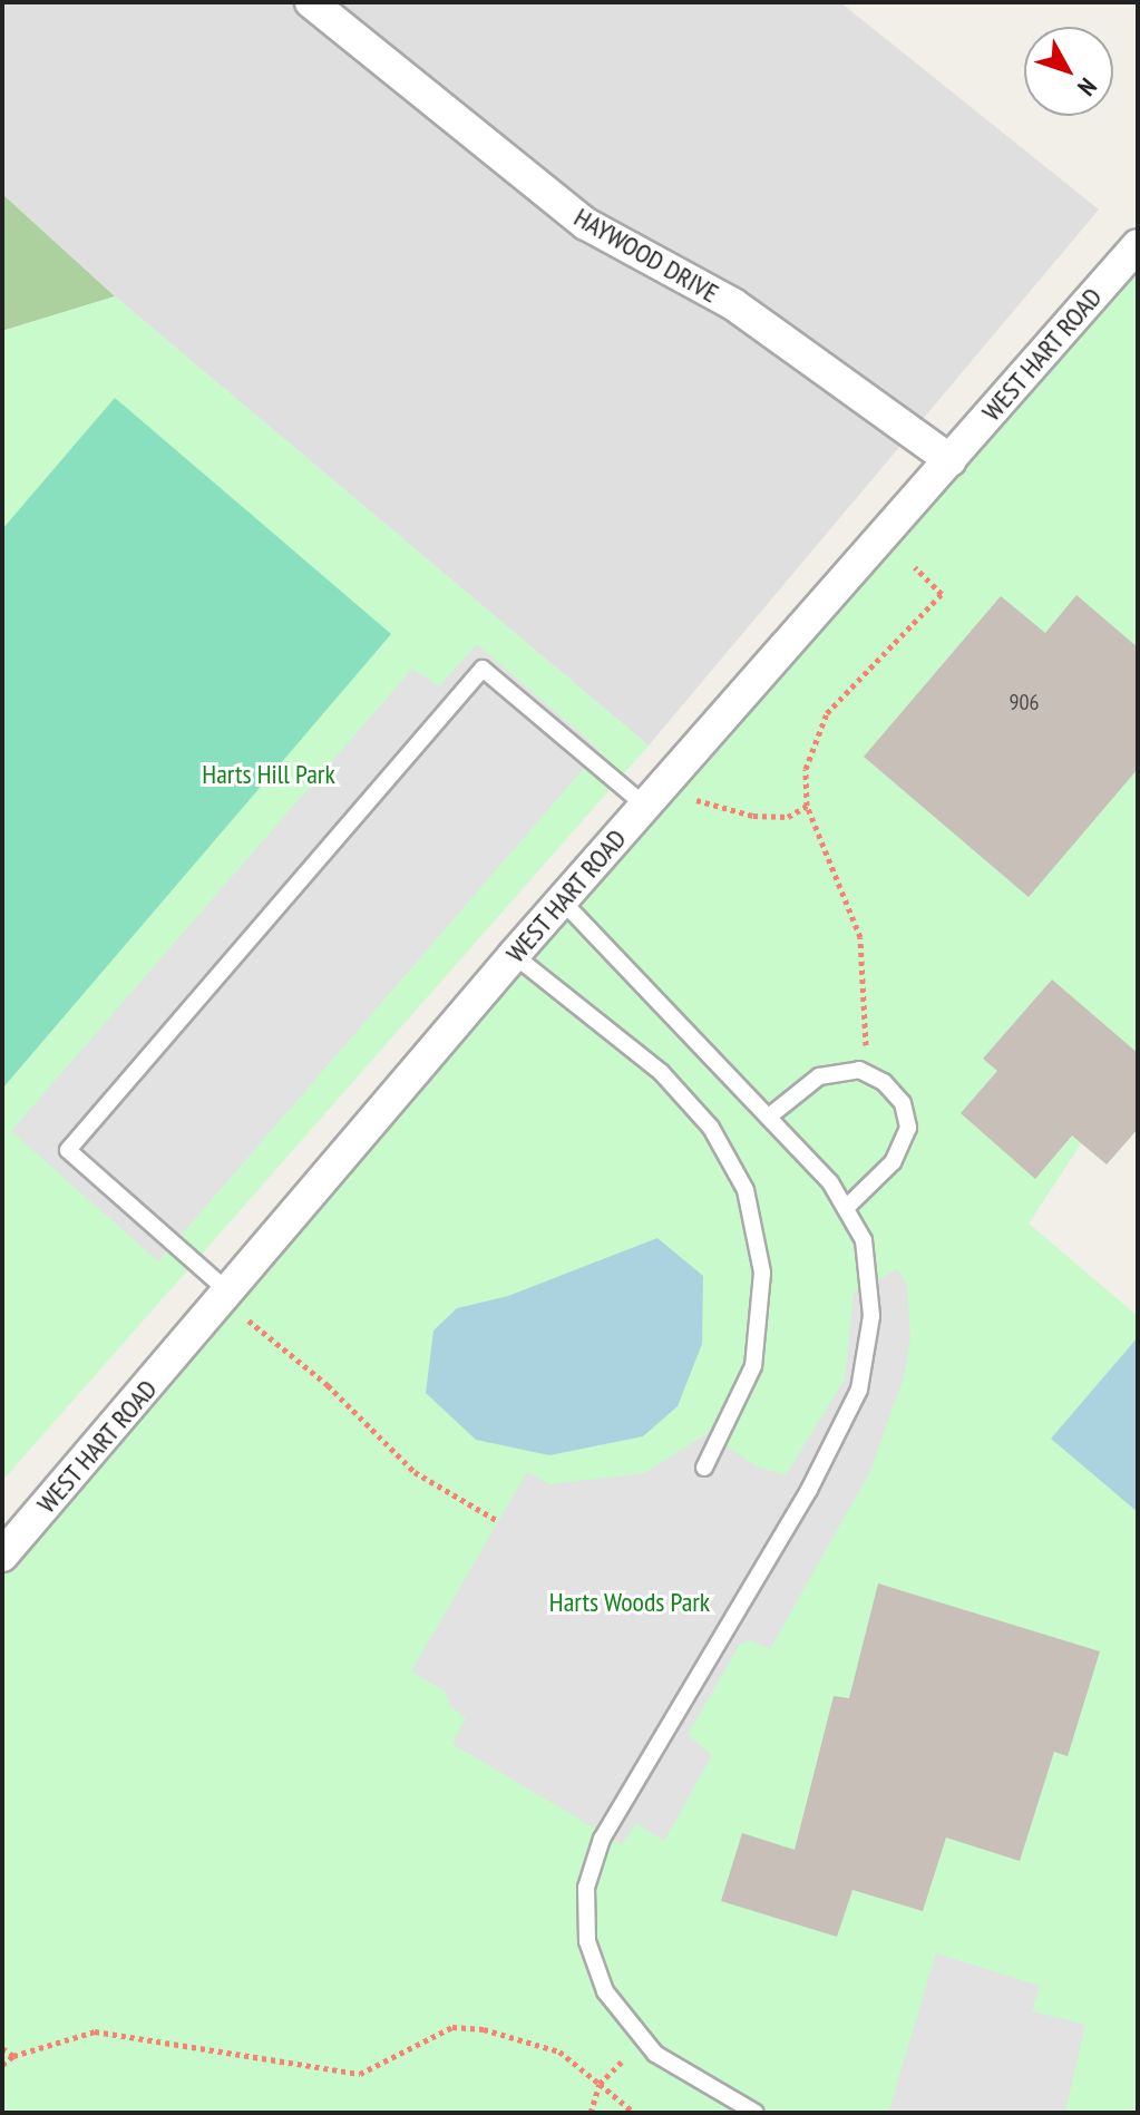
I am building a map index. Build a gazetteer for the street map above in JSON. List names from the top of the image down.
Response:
{
  "streets": {
    "street": ["HAYWOOD DRIVE", "WEST HART ROAD"]
  },
  "crossings": [
    ["HAYWOOD DRIVE", "WEST HART ROAD"]
  ],
  "parks": ["Harts Hill Park", "Harts Woods Park"],
  "house_numbers": ["906"],
  "north": "bottom right"
}
